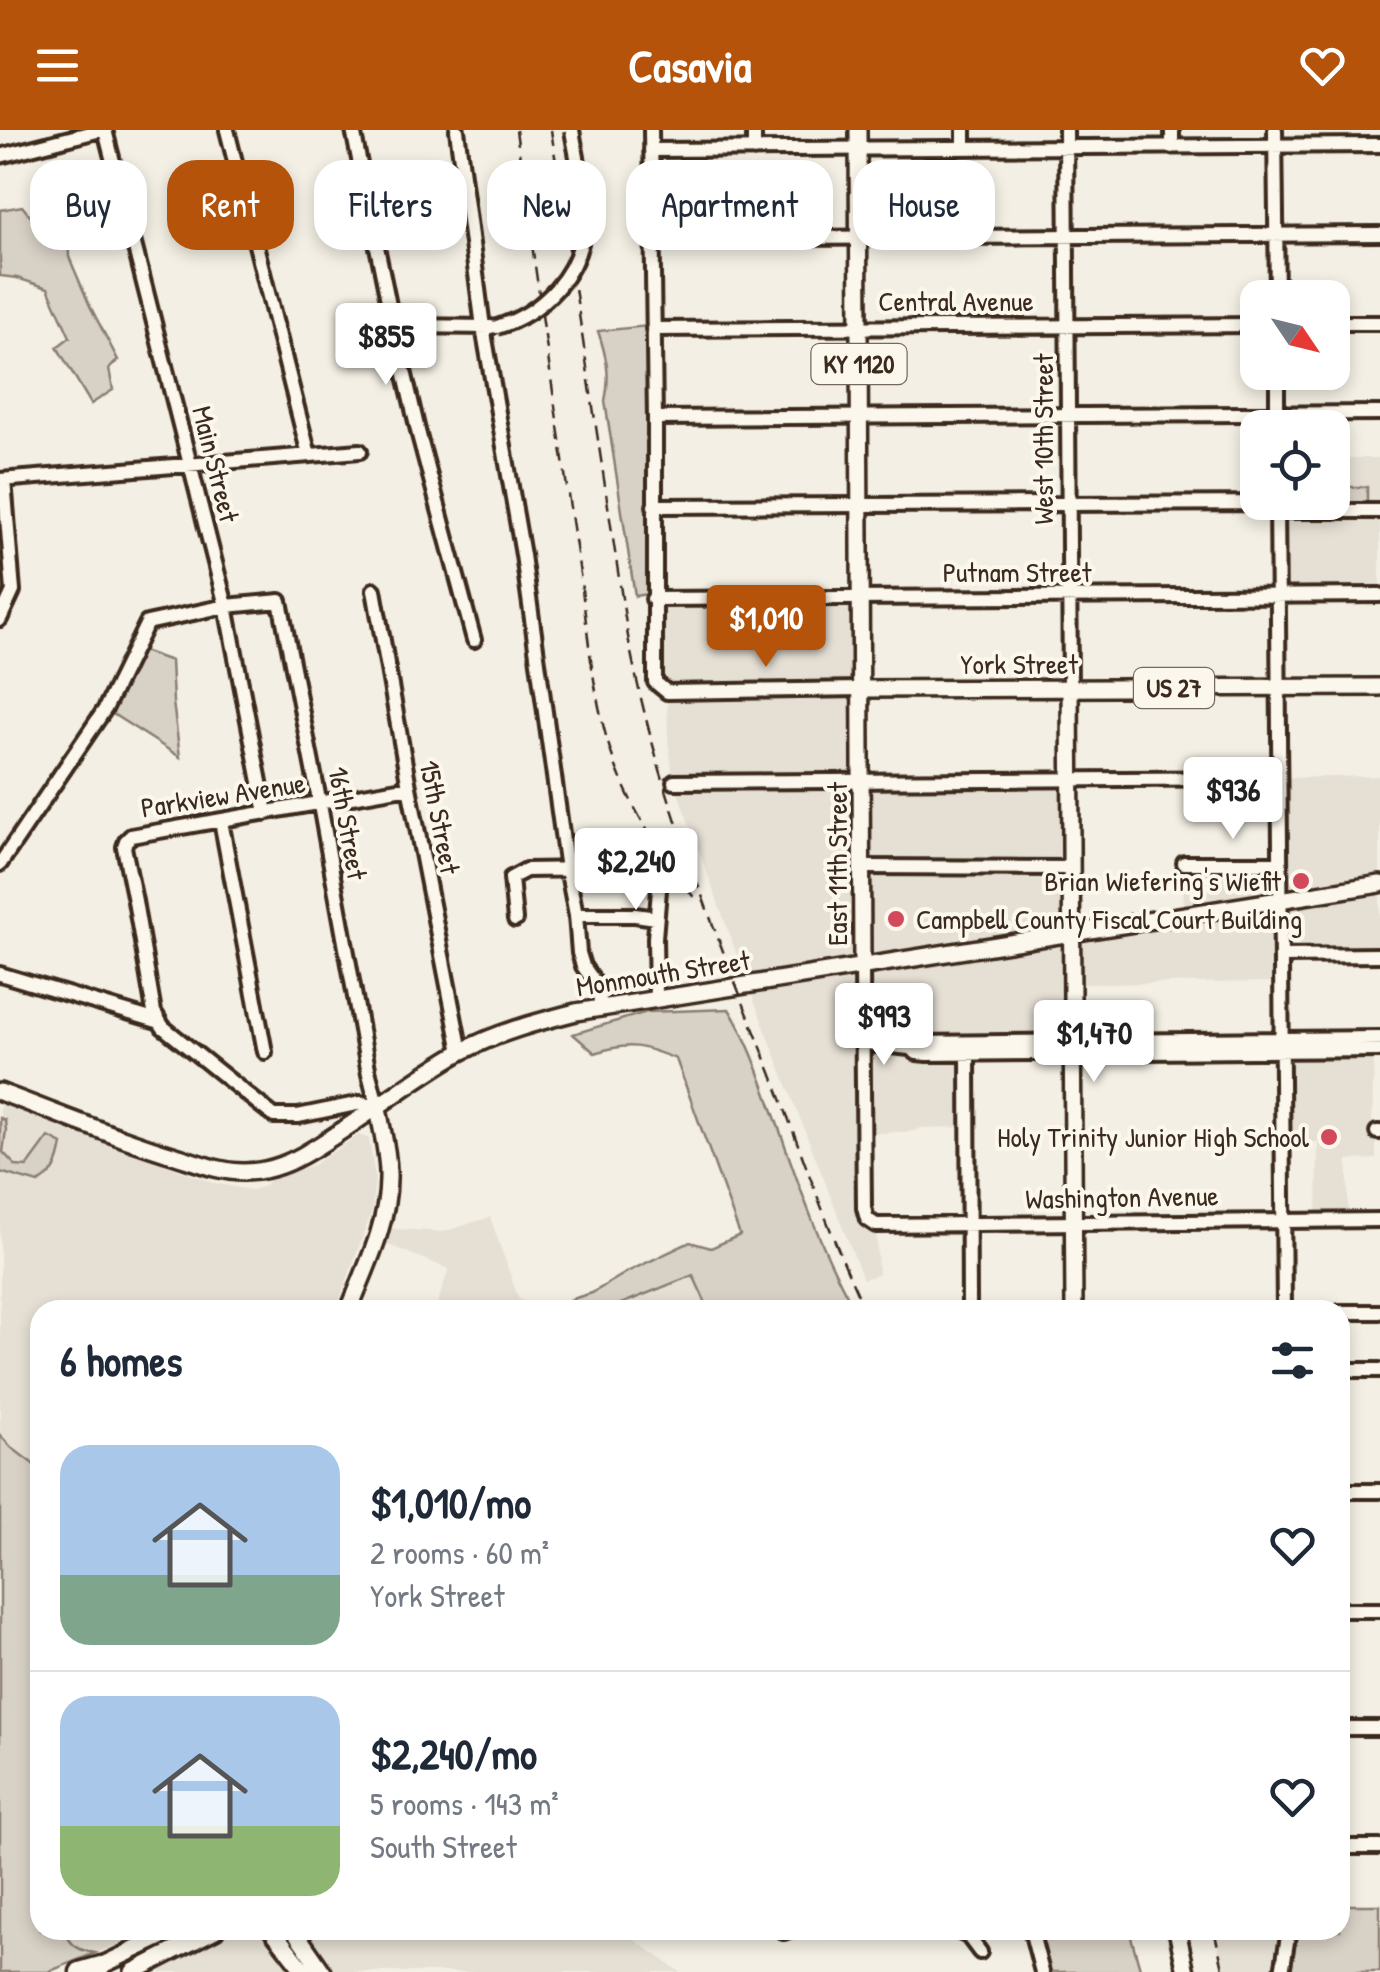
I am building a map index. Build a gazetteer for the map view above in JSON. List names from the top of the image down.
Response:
{
  "streets": {
    "main road": [
      "KY 1120",
      "York Street",
      "US 27",
      "East 11th Street",
      "Monmouth Street"
    ],
    "street": [
      "Central Avenue",
      "West 10th Street",
      "Main Street",
      "Putnam Street",
      "Parkview Avenue",
      "15th Street",
      "16th Street",
      "Washington Avenue"
    ]
  },
  "crossings": [
    ["Central Avenue", "KY 1120"],
    ["Central Avenue", "West 10th Street"],
    ["KY 1120", "Putnam Street"],
    ["KY 1120", "York Street"],
    ["KY 1120", "East 11th Street"],
    ["West 10th Street", "Putnam Street"],
    ["West 10th Street", "York Street"],
    ["Main Street", "Parkview Avenue"],
    ["Main Street", "16th Street"],
    ["Putnam Street", "York Street"],
    ["York Street", "East 11th Street"],
    ["Parkview Avenue", "15th Street"],
    ["Parkview Avenue", "16th Street"],
    ["15th Street", "Monmouth Street"],
    ["16th Street", "Monmouth Street"],
    ["East 11th Street", "Monmouth Street"],
    ["East 11th Street", "Washington Avenue"]
  ],
  "places": ["Brian Wiefering's Wiefit", "Campbell County Fiscal Court Building", "Holy Trinity Junior High School"],
  "north": "bottom right",
  "page": {
    "header": "Casavia",
    "chip": [
      "Buy",
      "Rent",
      "Filters",
      "New",
      "Apartment",
      "House"
    ],
    "price": [
      "$855",
      "$1,010",
      "$936",
      "$2,240",
      "$993",
      "$1,470"
    ],
    "heading": "6 homes",
    "list": [
      {
        "name": "$1,010/mo",
        "note": "2 rooms · 60 m² · York Street"
      },
      {
        "name": "$2,240/mo",
        "note": "5 rooms · 143 m² · South Street"
      }
    ]
  }
}
